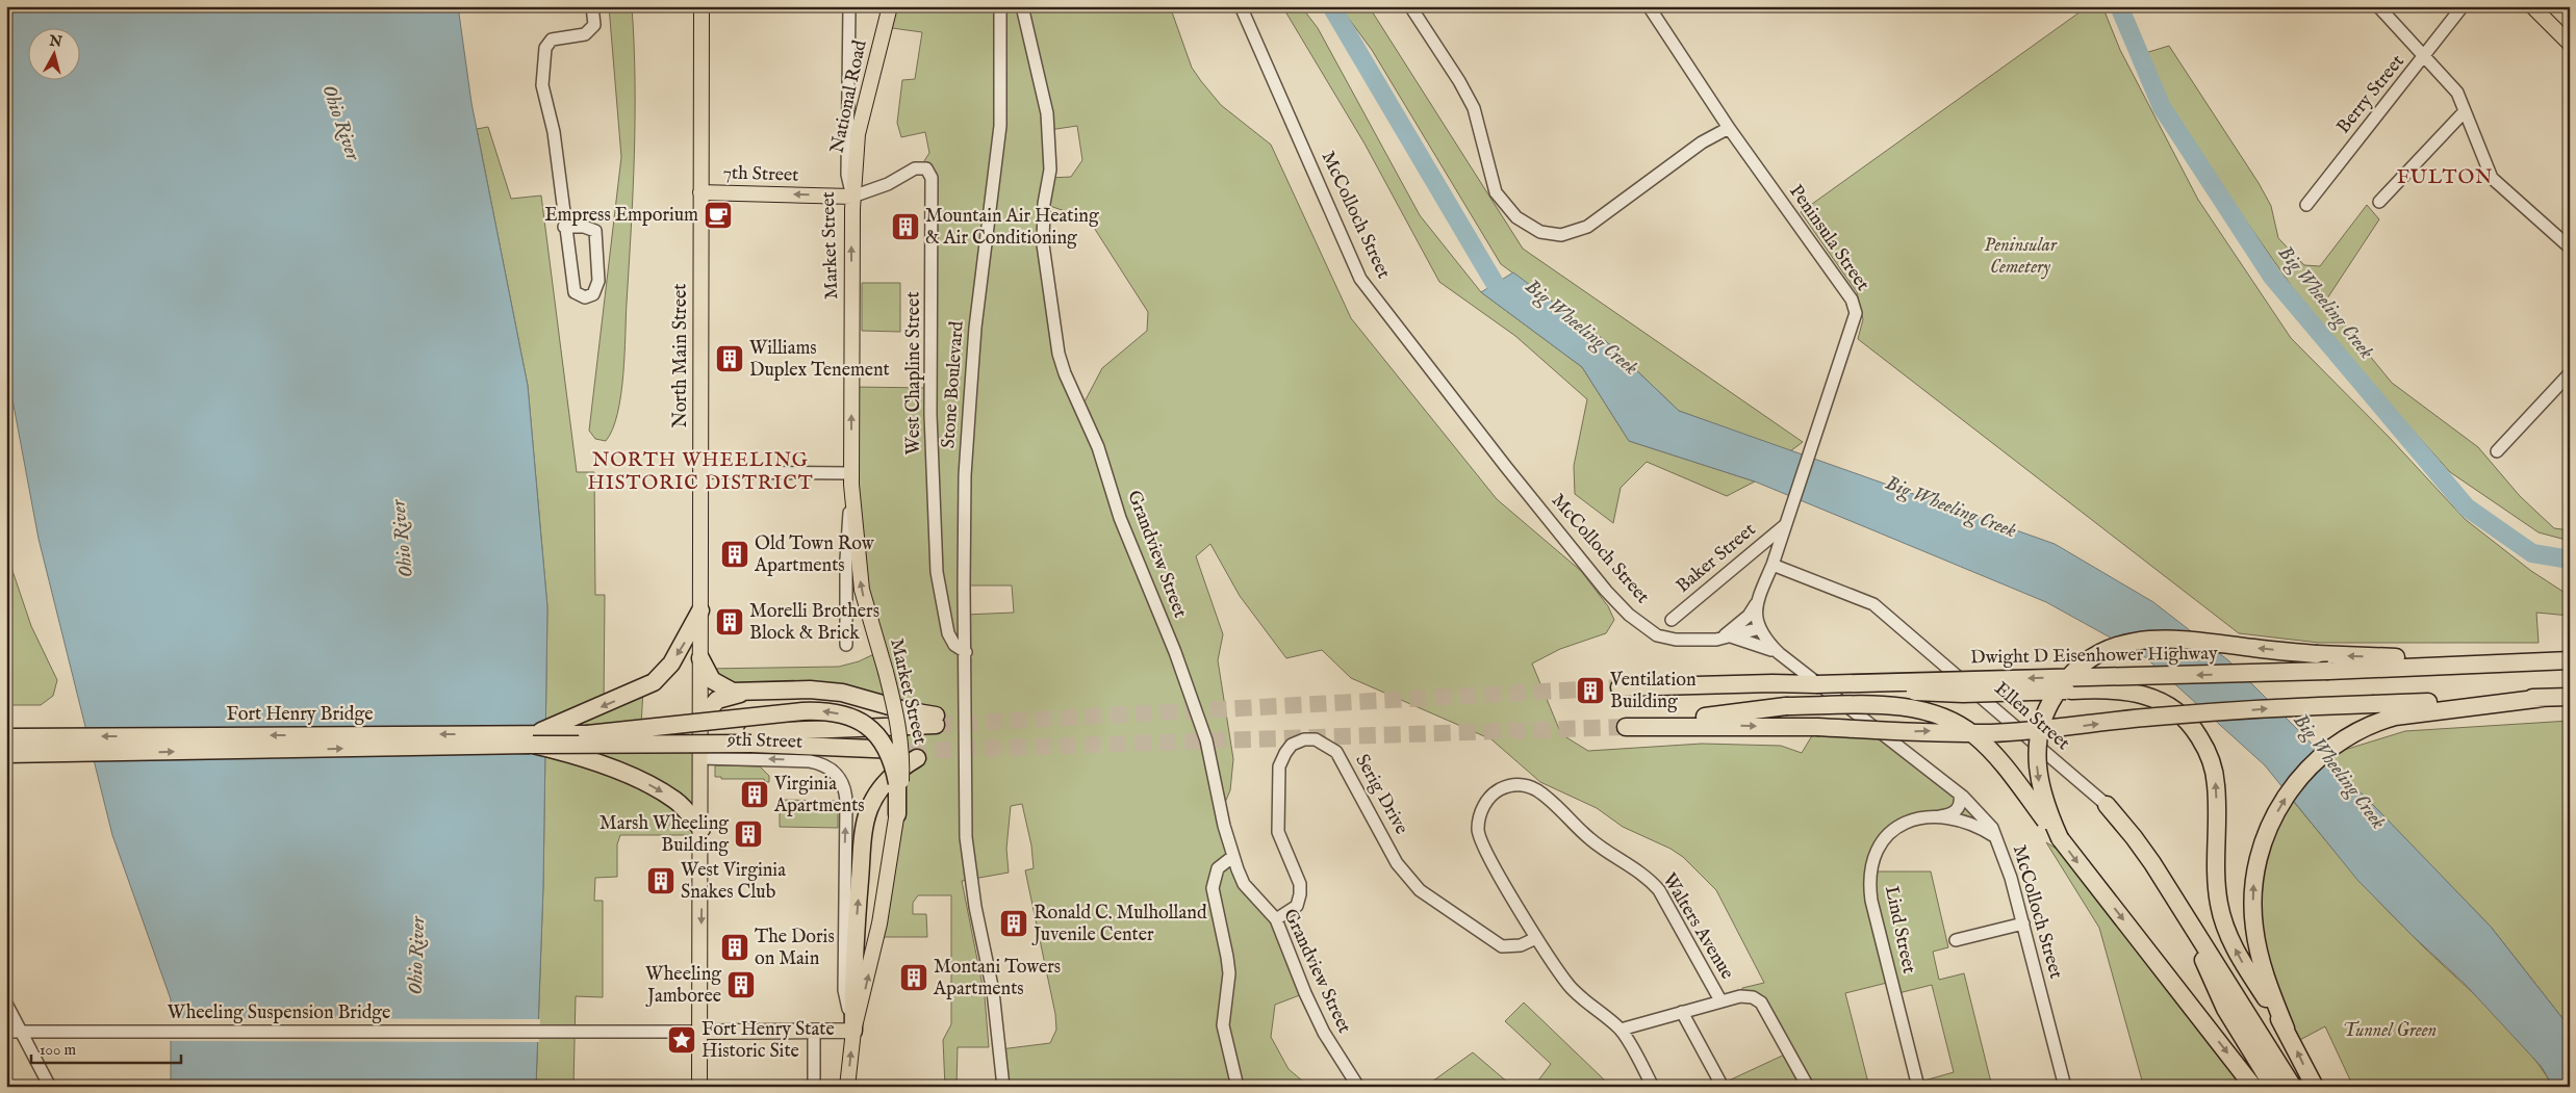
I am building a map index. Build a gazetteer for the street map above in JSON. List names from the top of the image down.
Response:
{
  "streets": {
    "highway": ["Dwight D Eisenhower Highway", "Fort Henry Bridge"],
    "main road": [
      "National Road",
      "7th Street",
      "Market Street",
      "North Main Street"
    ],
    "street": [
      "Berry Street",
      "McColloch Street",
      "Peninsula Street",
      "West Chapline Street",
      "Stone Boulevard",
      "Grandview Street",
      "Baker Street",
      "Ellen Street",
      "9th Street",
      "Serig Drive",
      "Walters Avenue",
      "Lind Street",
      "Wheeling Suspension Bridge"
    ]
  },
  "crossings": [
    ["National Road", "7th Street"],
    ["National Road", "Market Street"],
    ["National Road", "West Chapline Street"],
    ["7th Street", "Market Street"],
    ["7th Street", "North Main Street"],
    ["7th Street", "West Chapline Street"],
    ["McColloch Street", "Lind Street"],
    ["Peninsula Street", "Baker Street"],
    ["Peninsula Street", "Ellen Street"],
    ["Market Street", "West Chapline Street"],
    ["North Main Street", "9th Street"],
    ["North Main Street", "Wheeling Suspension Bridge"],
    ["West Chapline Street", "Stone Boulevard"],
    ["Grandview Street", "Serig Drive"],
    ["Serig Drive", "Walters Avenue"]
  ],
  "one_way": ["7th Street", "Market Street", "Dwight D Eisenhower Highway"],
  "districts": ["FULTON", "NORTH WHEELING HISTORIC DISTRICT"],
  "water": ["Ohio River", "Big Wheeling Creek"],
  "parks": ["Peninsular Cemetery", "Tunnel Green"],
  "places": {
    "cafe": ["Empress Emporium"],
    "building": [
      "Mountain Air Heating & Air Conditioning",
      "Williams Duplex Tenement",
      "Old Town Row Apartments",
      "Morelli Brothers Block & Brick",
      "Ventilation Building",
      "Virginia Apartments",
      "Marsh Wheeling Building",
      "West Virginia Snakes Club",
      "Ronald C. Mulholland Juvenile Center",
      "The Doris on Main",
      "Montani Towers Apartments",
      "Wheeling Jamboree"
    ],
    "place": ["Fort Henry State Historic Site"]
  },
  "scale_bar": "100 m",
  "north": "top"
}
